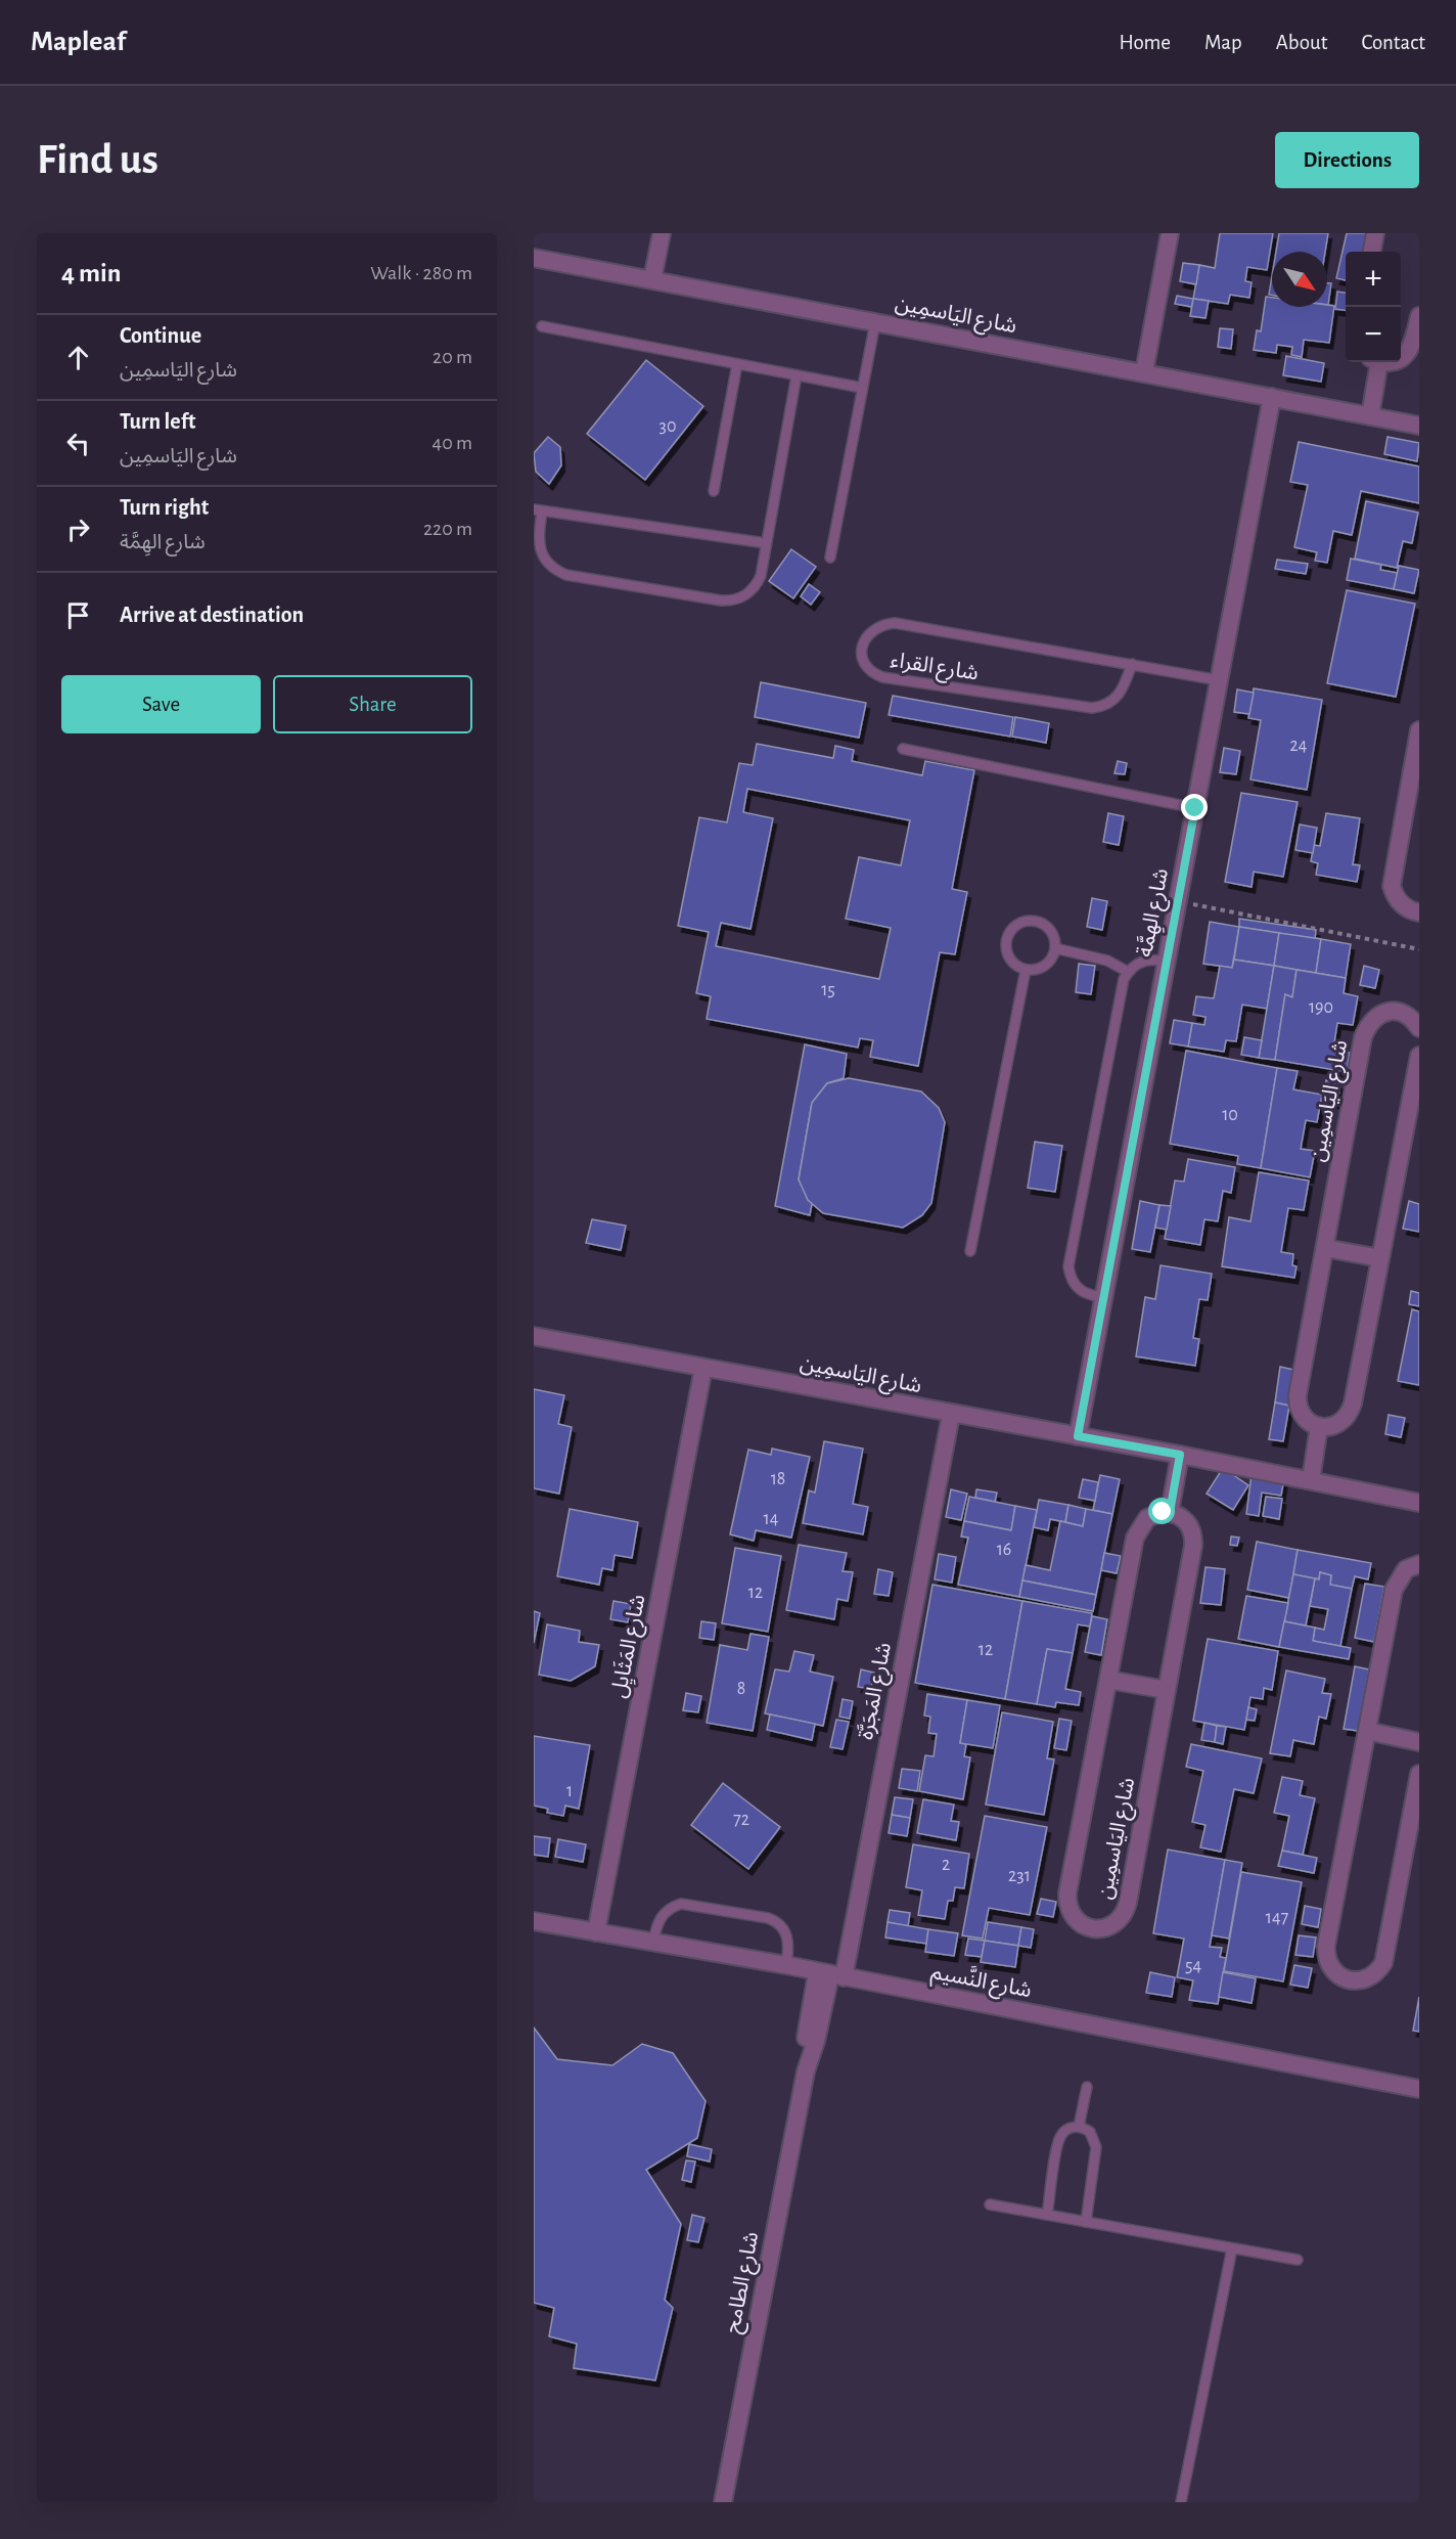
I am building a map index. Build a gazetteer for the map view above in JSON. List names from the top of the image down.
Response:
{
  "streets": {
    "street": [
      "شارع اليَاسمِين",
      "شارع الهِمَّة",
      "شارع المَثَايِل",
      "شارع المَجَرَّة",
      "شارع النَّسيم",
      "شارع الطامح"
    ],
    "lane": ["شارع القراء"]
  },
  "crossings": [
    ["شارع اليَاسمِين", "شارع الهِمَّة"],
    ["شارع اليَاسمِين", "شارع المَثَايِل"],
    ["شارع اليَاسمِين", "شارع المَجَرَّة"],
    ["شارع القراء", "شارع الهِمَّة"],
    ["شارع المَثَايِل", "شارع النَّسيم"],
    ["شارع المَجَرَّة", "شارع النَّسيم"],
    ["شارع المَجَرَّة", "شارع الطامح"],
    ["شارع النَّسيم", "شارع الطامح"]
  ],
  "house_numbers": [
    "30",
    "24",
    "15",
    "190",
    "10",
    "18",
    "14",
    "16",
    "12",
    "12",
    "8",
    "1",
    "72",
    "2",
    "231",
    "147",
    "54"
  ],
  "north": "bottom right",
  "page": {
    "header": "Mapleaf",
    "nav": [
      "Home",
      "Map",
      "About",
      "Contact"
    ],
    "buttons": [
      "Directions",
      ["Save", "Share"]
    ],
    "title": "Find us",
    "heading": ["4 min", "Walk · 280 m"],
    "map_buttons": ["+", "−"],
    "list": [
      ["Continue", "شارع اليَاسمِين", "20 m"],
      ["Turn left", "شارع اليَاسمِين", "40 m"],
      ["Turn right", "شارع الهِمَّة", "220 m"],
      "Arrive at destination"
    ]
  }
}
